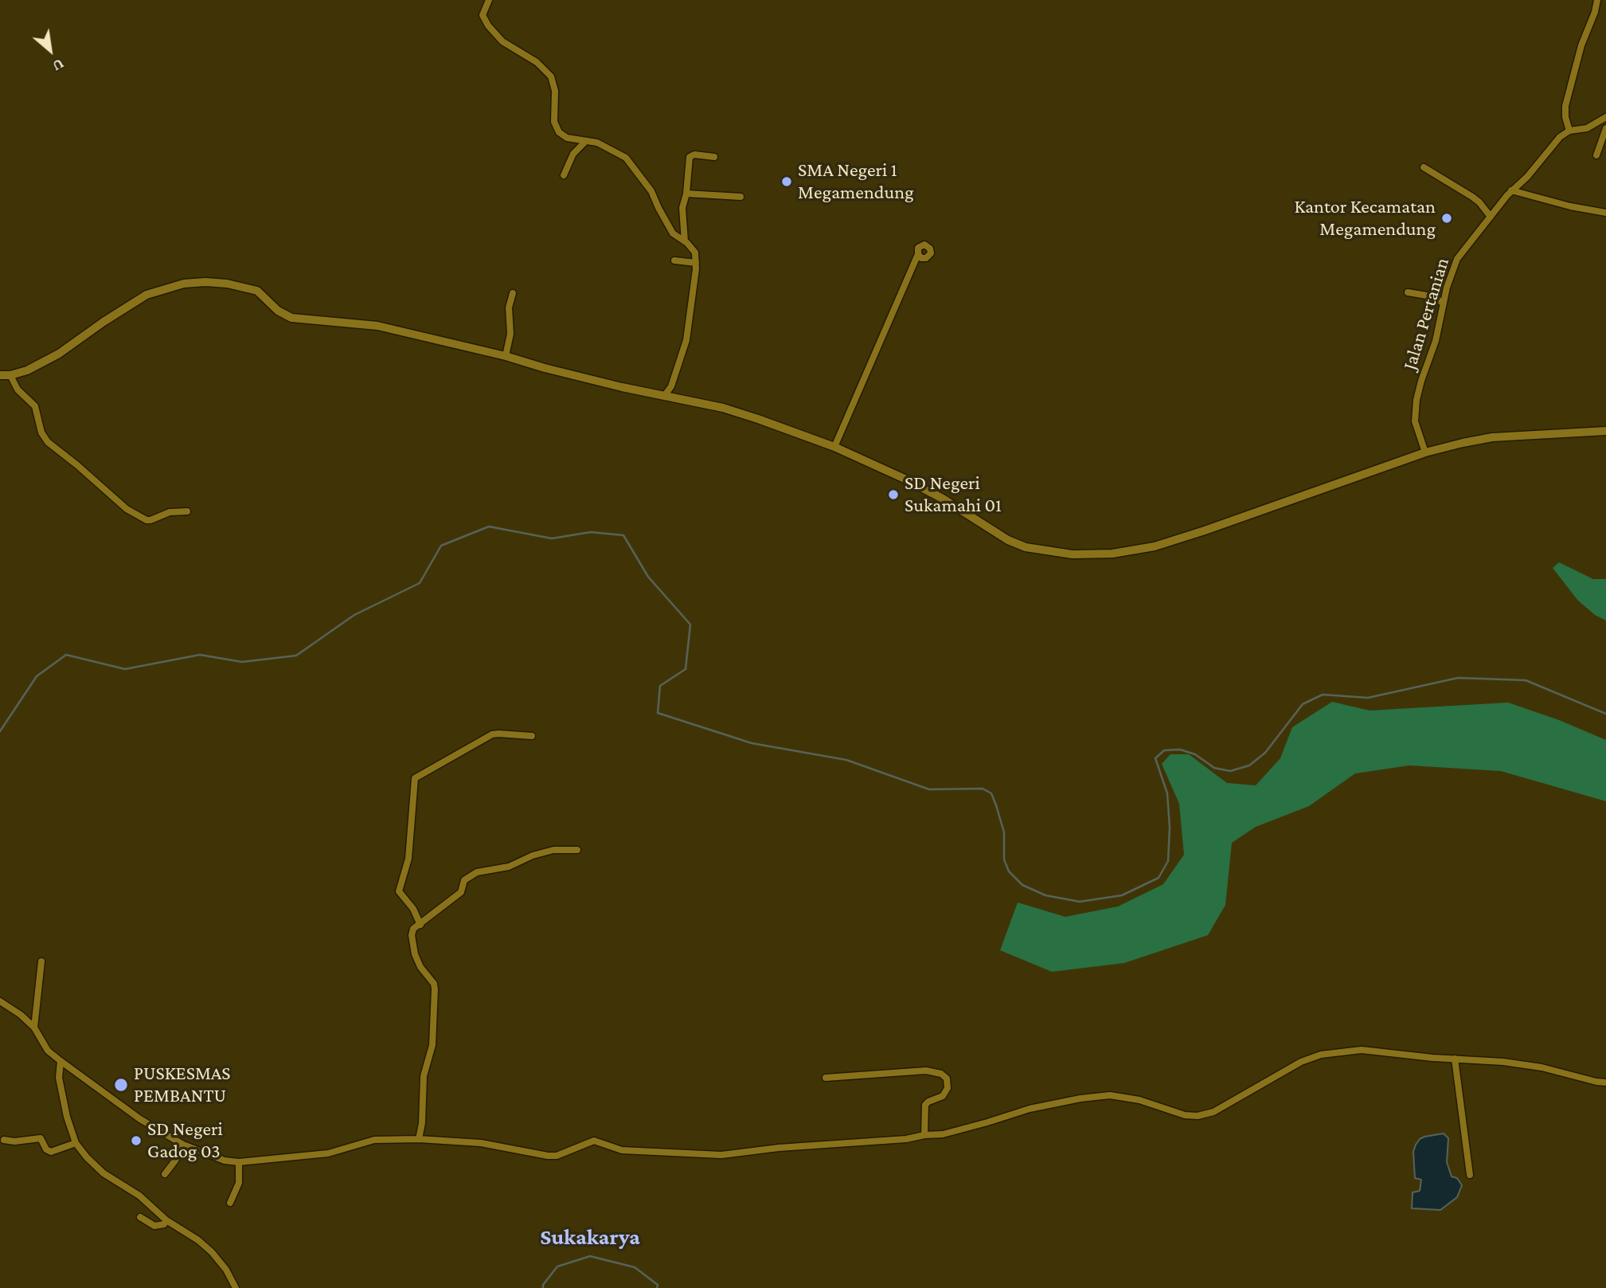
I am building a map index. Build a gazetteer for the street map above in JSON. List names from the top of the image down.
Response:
{
  "streets": {
    "street": ["Jalan Pertanian"]
  },
  "districts": ["Sukakarya"],
  "places": [
    "SMA Negeri 1 Megamendung",
    "Kantor Kecamatan Megamendung",
    "SD Negeri Sukamahi 01",
    "PUSKESMAS PEMBANTU",
    "SD Negeri Gadog 03"
  ],
  "north": "bottom right"
}
